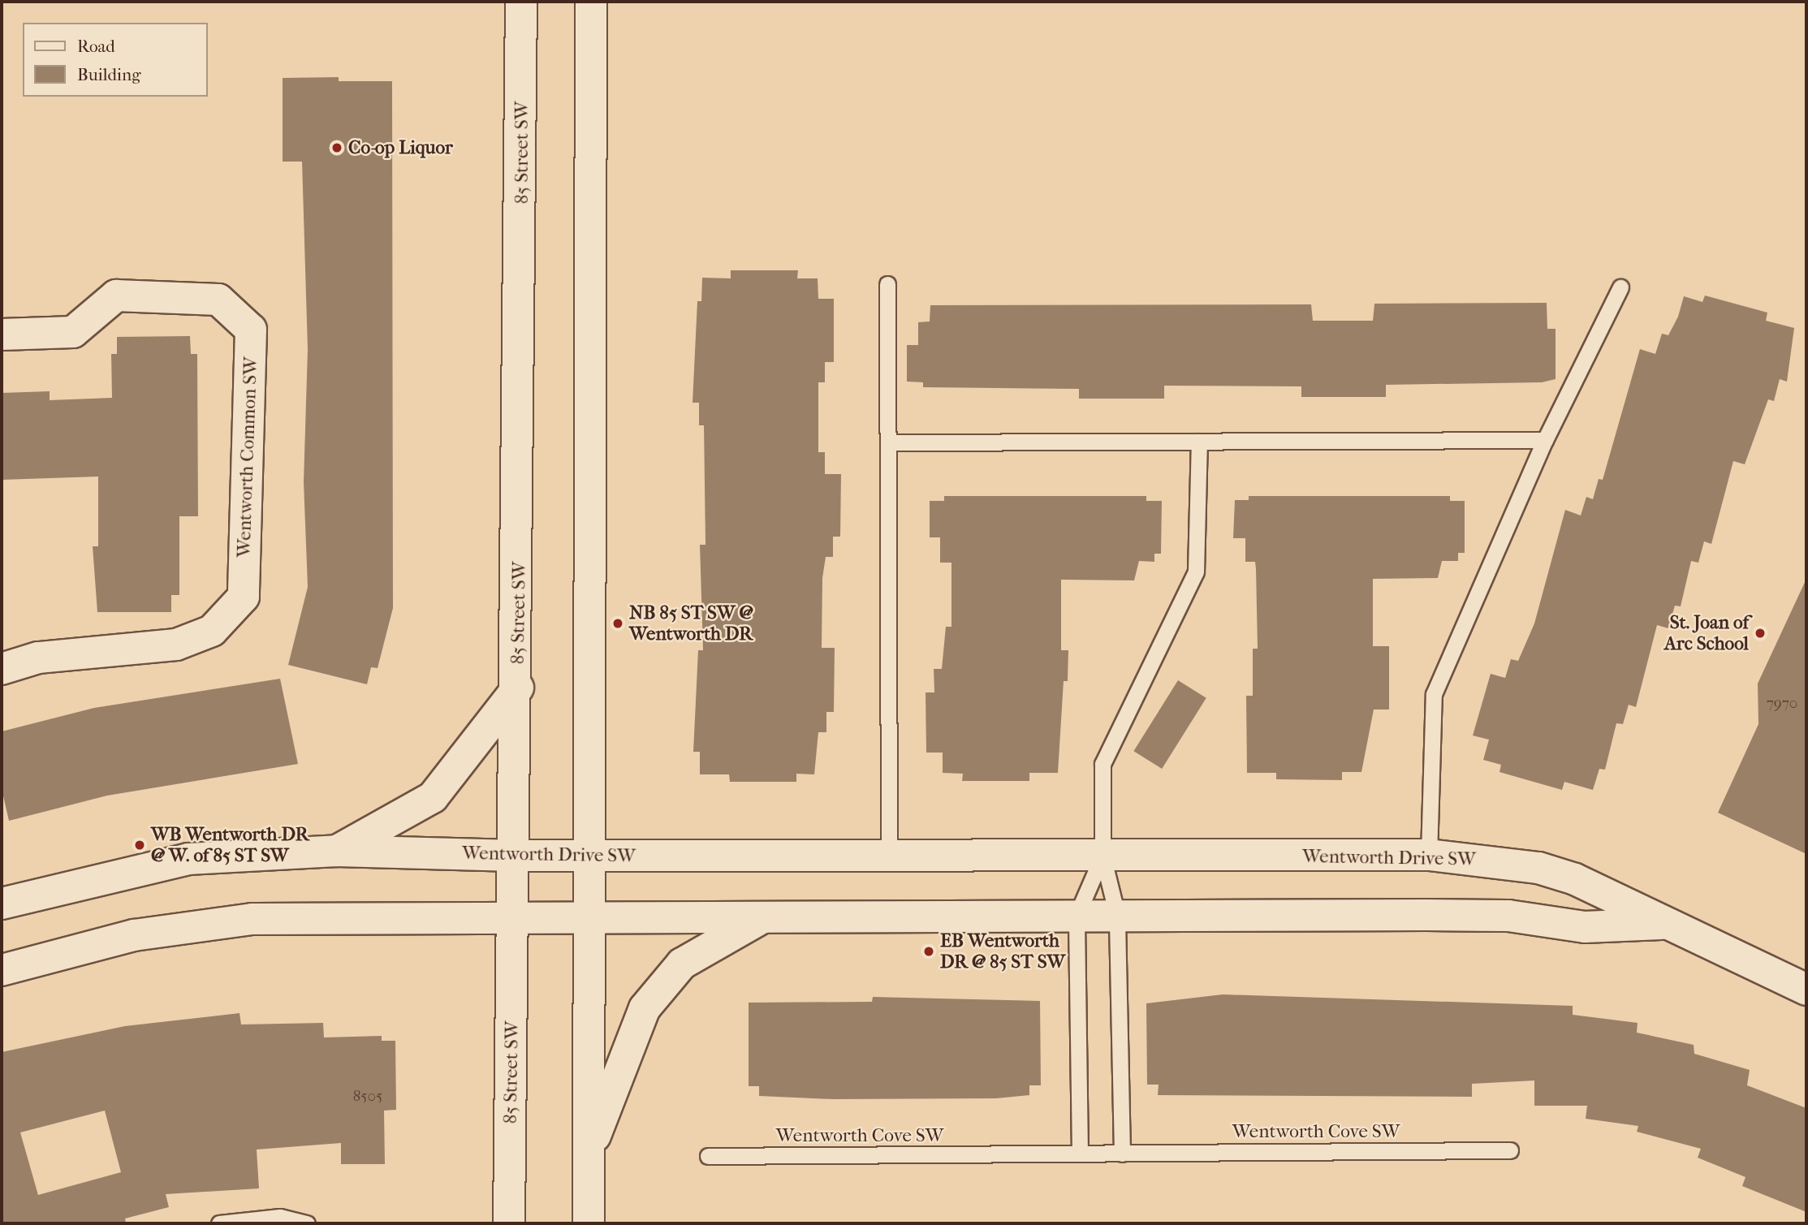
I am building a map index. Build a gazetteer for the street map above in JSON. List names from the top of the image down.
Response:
{
  "streets": {
    "street": ["85 Street SW", "Wentworth Common SW", "Wentworth Drive SW"],
    "lane": ["Wentworth Cove SW"]
  },
  "crossings": [
    ["85 Street SW", "Wentworth Drive SW"]
  ],
  "places": [
    "Co-op Liquor",
    "NB 85 ST SW @ Wentworth DR",
    "St. Joan of Arc School",
    "WB Wentworth DR @ W. of 85 ST SW",
    "EB Wentworth DR @ 85 ST SW"
  ],
  "house_numbers": ["7970", "8505"],
  "legend": ["Road", "Building"]
}
